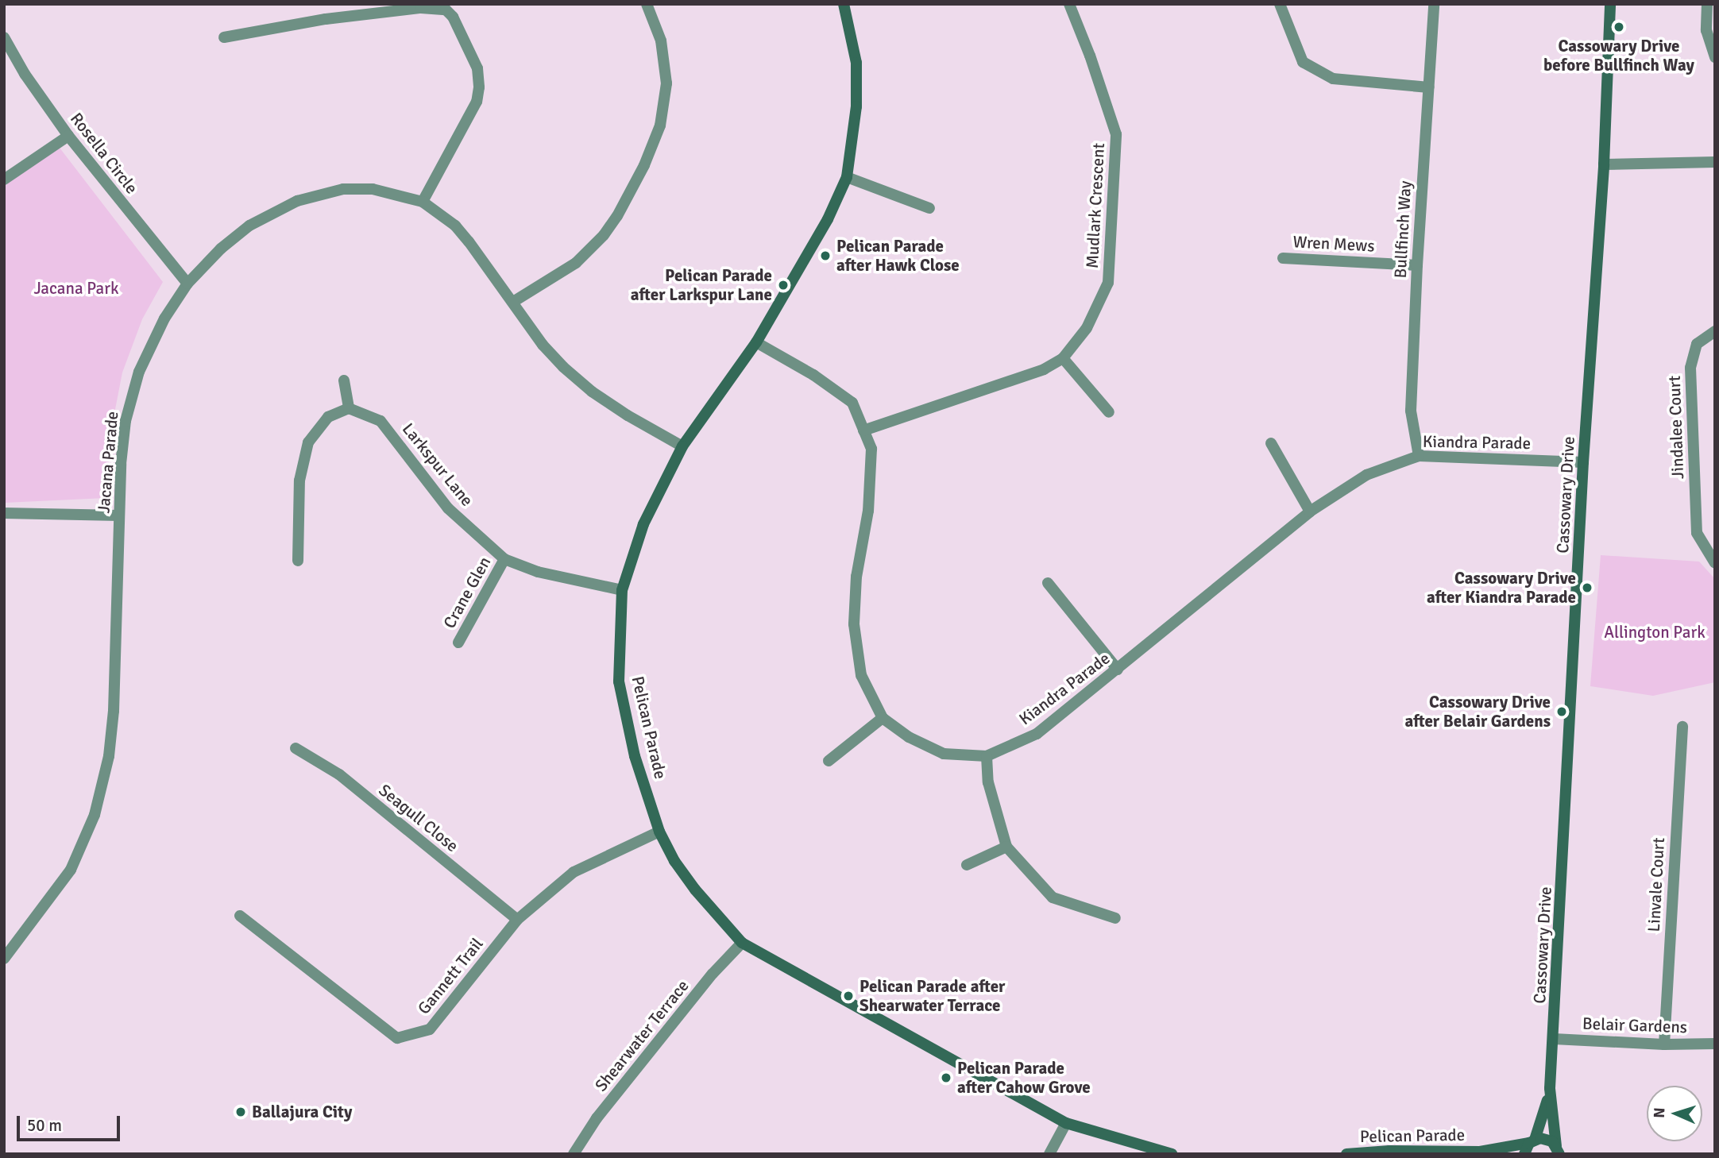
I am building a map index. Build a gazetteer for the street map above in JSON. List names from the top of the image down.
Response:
{
  "streets": {
    "street": [
      "Rosella Circle",
      "Mudlark Crescent",
      "Bullfinch Way",
      "Wren Mews",
      "Jindalee Court",
      "Kiandra Parade",
      "Jacana Parade",
      "Larkspur Lane",
      "Cassowary Drive",
      "Crane Glen",
      "Pelican Parade",
      "Seagull Close",
      "Linvale Court",
      "Gannett Trail",
      "Belair Gardens",
      "Shearwater Terrace"
    ]
  },
  "crossings": [
    ["Rosella Circle", "Jacana Parade"],
    ["Mudlark Crescent", "Kiandra Parade"],
    ["Bullfinch Way", "Wren Mews"],
    ["Bullfinch Way", "Kiandra Parade"],
    ["Kiandra Parade", "Cassowary Drive"],
    ["Kiandra Parade", "Pelican Parade"],
    ["Jacana Parade", "Pelican Parade"],
    ["Larkspur Lane", "Crane Glen"],
    ["Larkspur Lane", "Pelican Parade"],
    ["Cassowary Drive", "Pelican Parade"],
    ["Cassowary Drive", "Belair Gardens"],
    ["Pelican Parade", "Gannett Trail"],
    ["Pelican Parade", "Shearwater Terrace"],
    ["Seagull Close", "Gannett Trail"],
    ["Linvale Court", "Belair Gardens"]
  ],
  "parks": ["Jacana Park", "Allington Park"],
  "places": [
    "Cassowary Drive before Bullfinch Way",
    "Pelican Parade after Hawk Close",
    "Pelican Parade after Larkspur Lane",
    "Cassowary Drive after Kiandra Parade",
    "Cassowary Drive after Belair Gardens",
    "Pelican Parade after Shearwater Terrace",
    "Pelican Parade after Cahow Grove",
    "Ballajura City"
  ],
  "scale_bar": "50 m",
  "north": "left"
}
